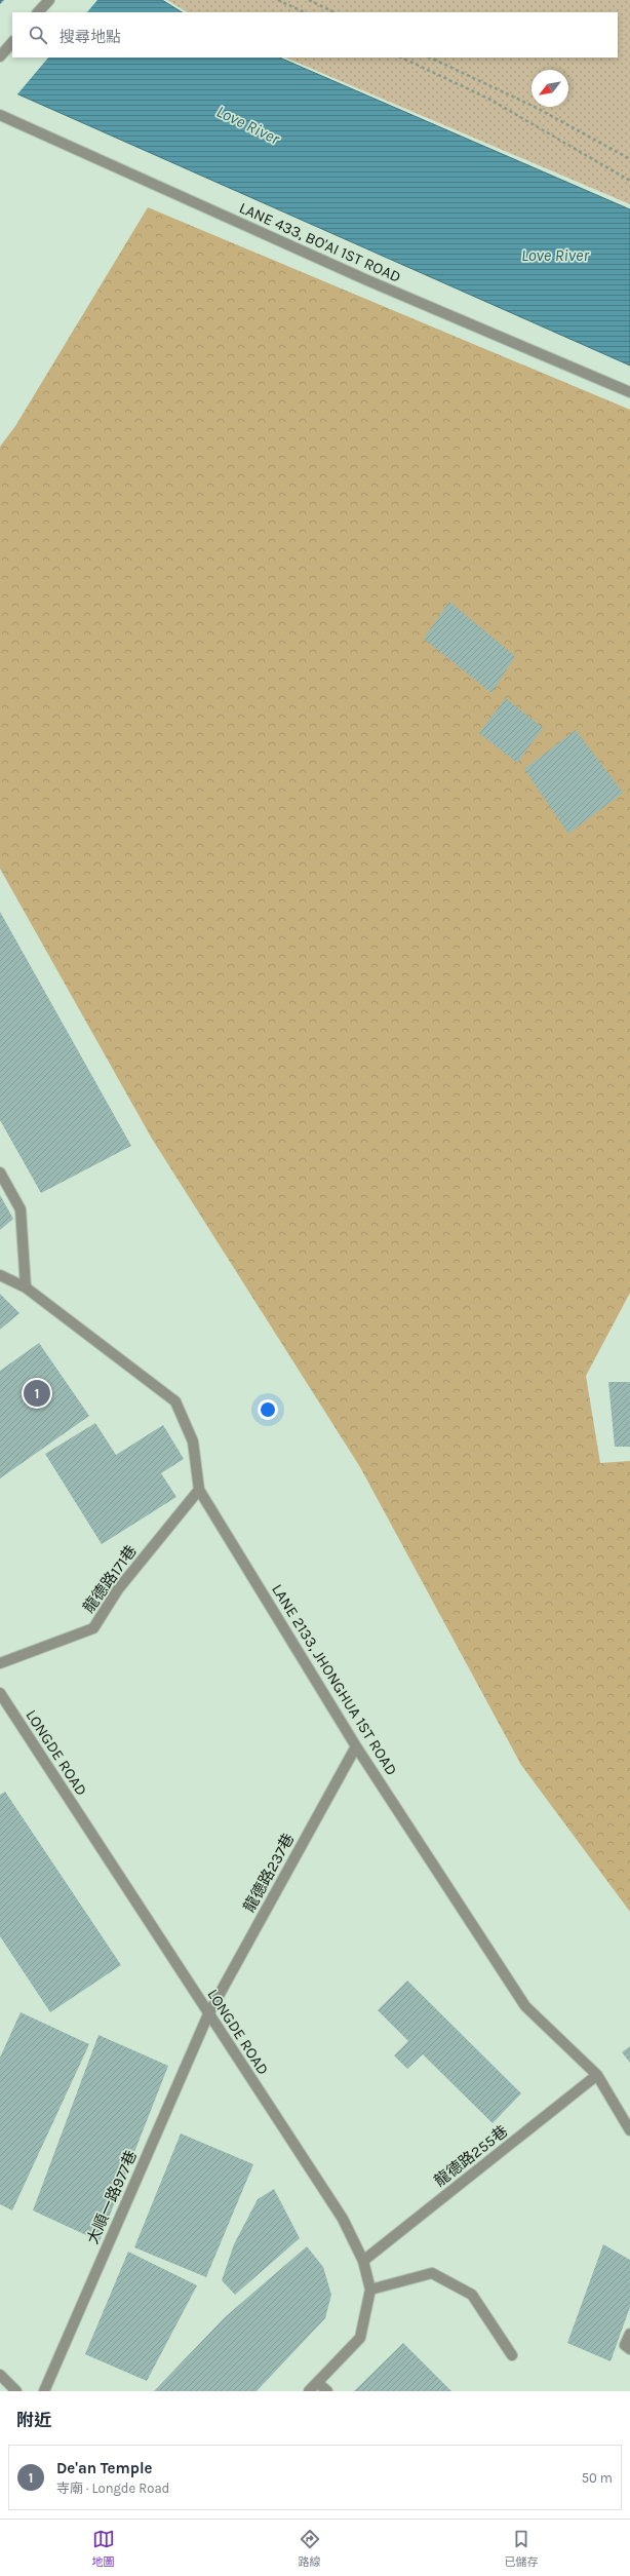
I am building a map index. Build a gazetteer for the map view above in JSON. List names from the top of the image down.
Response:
{
  "streets": {
    "street": [
      "LANE 433, BO'AI 1ST ROAD",
      "龍德路171巷",
      "LANE 2133, JHONGHUA 1ST ROAD",
      "LONGDE ROAD",
      "龍德路237巷",
      "龍德路255巷",
      "大順一路977巷"
    ]
  },
  "crossings": [
    ["龍德路171巷", "LANE 2133, JHONGHUA 1ST ROAD"],
    ["LANE 2133, JHONGHUA 1ST ROAD", "龍德路237巷"],
    ["LANE 2133, JHONGHUA 1ST ROAD", "龍德路255巷"],
    ["LONGDE ROAD", "龍德路237巷"],
    ["LONGDE ROAD", "龍德路255巷"],
    ["LONGDE ROAD", "大順一路977巷"],
    ["龍德路237巷", "大順一路977巷"]
  ],
  "water": ["Love River"],
  "north": "bottom left",
  "page": {
    "search": "搜尋地點",
    "pins": "1",
    "heading": "附近",
    "list": [
      {
        "mark": "1",
        "name": "De'an Temple",
        "note": "寺廟 · Longde Road",
        "value": "50 m"
      }
    ],
    "nav": ["地圖", "路線", "已儲存"]
  }
}
